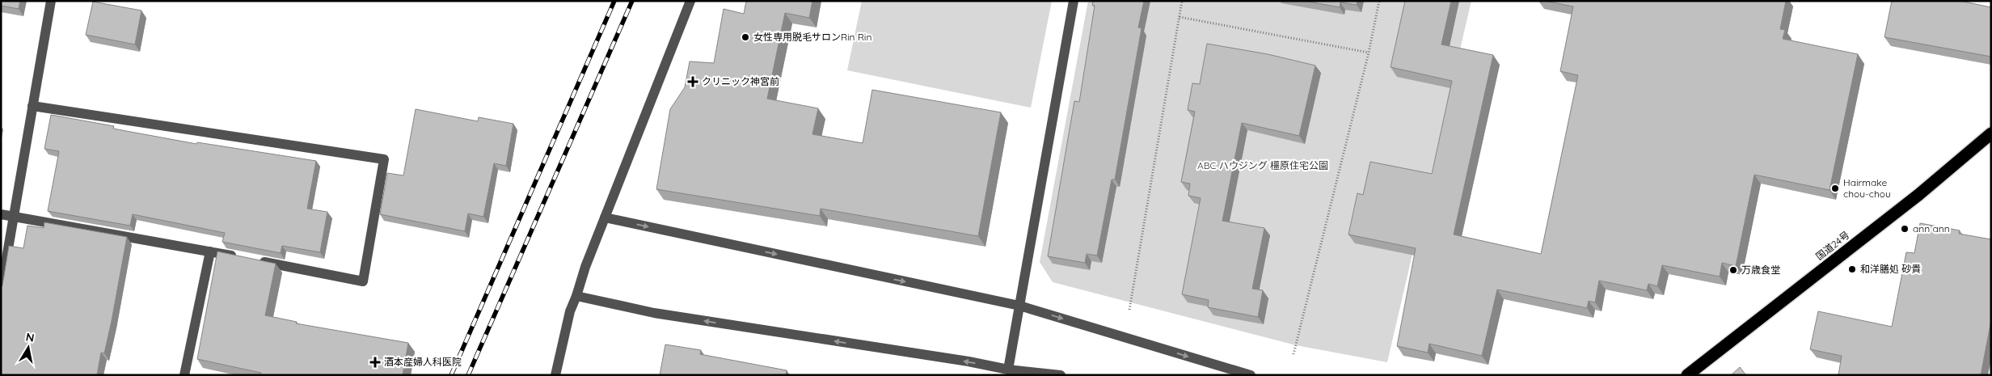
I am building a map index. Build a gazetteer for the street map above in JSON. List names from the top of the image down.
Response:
{
  "streets": {
    "highway": ["国道24号"]
  },
  "parks": ["ABC ハウジング 橿原住宅公園"],
  "places": {
    "other": [
      "女性専用脱毛サロンRin Rin",
      "Hairmake chou-chou",
      "ann ann",
      "和洋膳処 砂貴",
      "万歳食堂"
    ],
    "health": ["クリニック神宮前", "酒本産婦人科医院"]
  },
  "north": "top"
}
